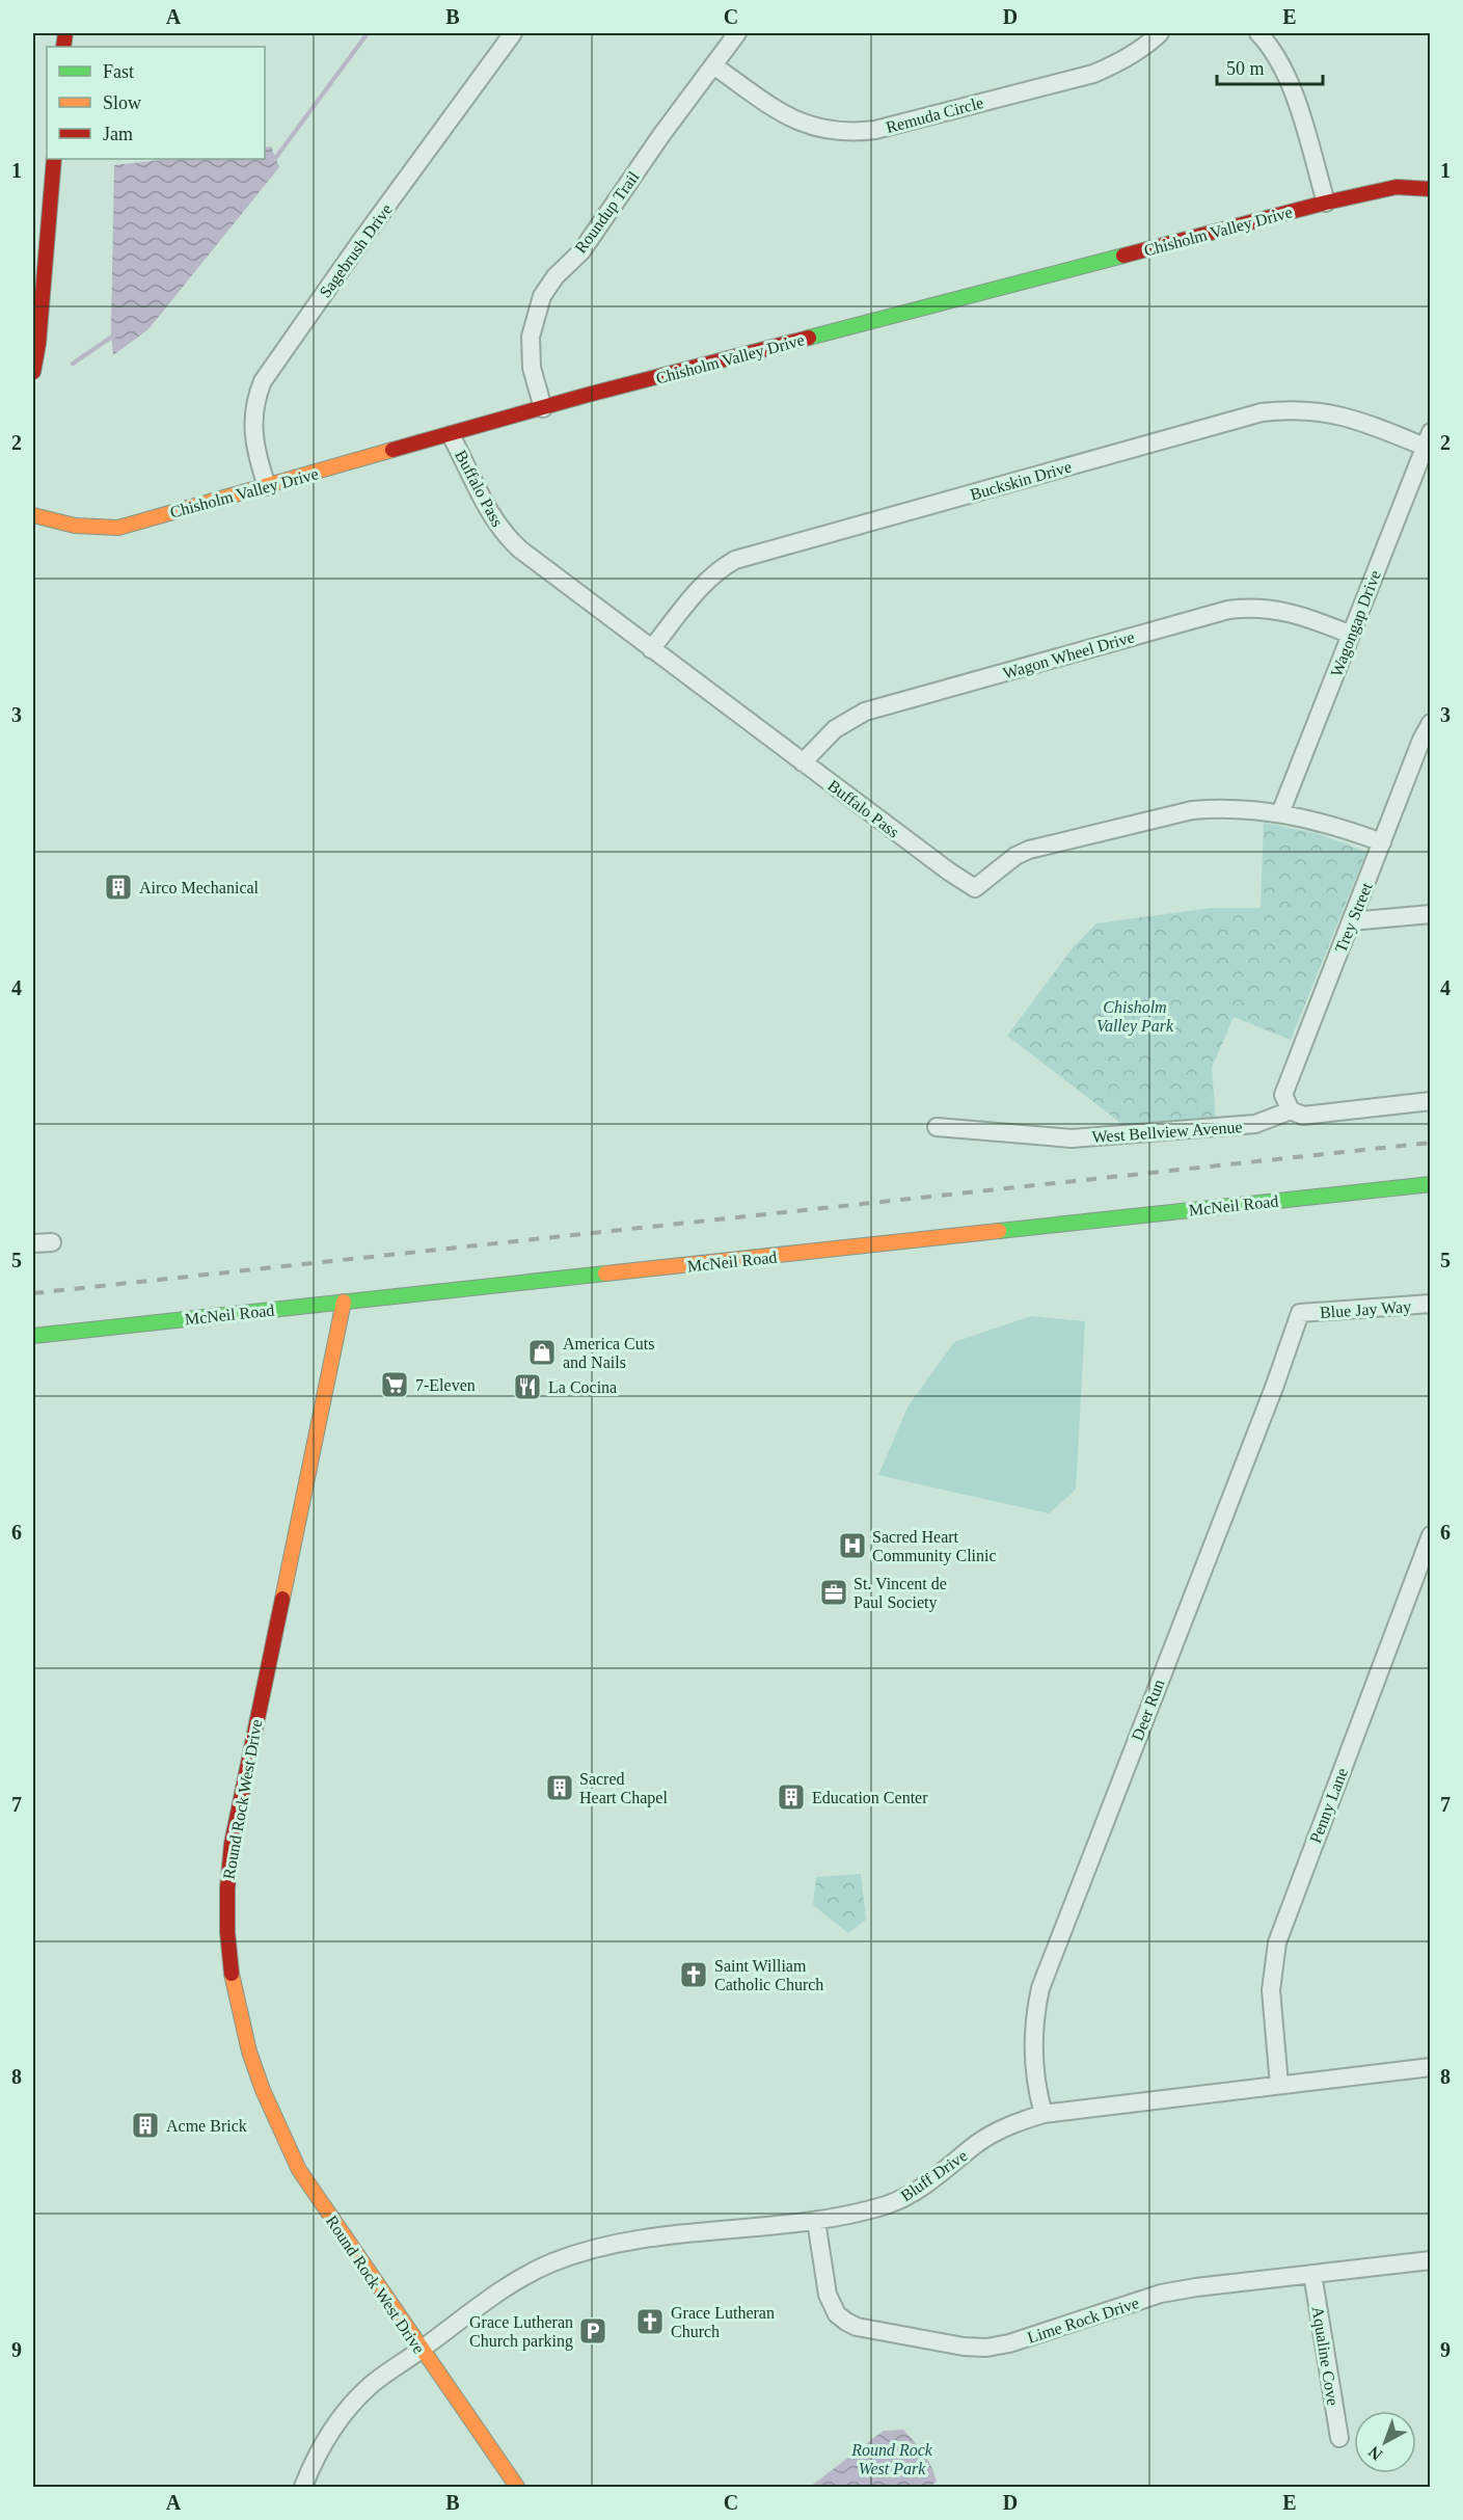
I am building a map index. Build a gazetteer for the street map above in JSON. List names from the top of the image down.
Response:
{
  "streets": {
    "street": [
      "Remuda Circle",
      "Roundup Trail",
      "Chisholm Valley Drive",
      "Sagebrush Drive",
      "Buckskin Drive",
      "Buffalo Pass",
      "Wagongap Drive",
      "Wagon Wheel Drive",
      "Trey Street",
      "West Bellview Avenue",
      "McNeil Road",
      "Blue Jay Way",
      "Deer Run",
      "Round Rock West Drive",
      "Penny Lane",
      "Bluff Drive",
      "Lime Rock Drive",
      "Aqualine Cove"
    ]
  },
  "crossings": [
    ["Remuda Circle", "Roundup Trail"],
    ["Roundup Trail", "Chisholm Valley Drive"],
    ["Chisholm Valley Drive", "Sagebrush Drive"],
    ["Chisholm Valley Drive", "Buffalo Pass"],
    ["Buckskin Drive", "Buffalo Pass"],
    ["Buckskin Drive", "Wagongap Drive"],
    ["Buffalo Pass", "Wagongap Drive"],
    ["Buffalo Pass", "Wagon Wheel Drive"],
    ["Buffalo Pass", "Trey Street"],
    ["Wagongap Drive", "Wagon Wheel Drive"],
    ["Trey Street", "West Bellview Avenue"],
    ["McNeil Road", "Round Rock West Drive"],
    ["Blue Jay Way", "Deer Run"],
    ["Deer Run", "Bluff Drive"],
    ["Round Rock West Drive", "Bluff Drive"],
    ["Penny Lane", "Bluff Drive"],
    ["Bluff Drive", "Lime Rock Drive"],
    ["Lime Rock Drive", "Aqualine Cove"]
  ],
  "parks": ["Chisholm Valley Park", "Round Rock West Park"],
  "places": {
    "building": [
      "Airco Mechanical",
      "Sacred Heart Chapel",
      "Education Center",
      "Acme Brick"
    ],
    "shop": ["America Cuts and Nails"],
    "supermarket": ["7-Eleven"],
    "restaurant": ["La Cocina"],
    "hospital": ["Sacred Heart Community Clinic"],
    "office": ["St. Vincent de Paul Society"],
    "church": ["Saint William Catholic Church", "Grace Lutheran Church"],
    "parking": ["Grace Lutheran Church parking"]
  },
  "legend": ["Fast", "Slow", "Jam"],
  "scale_bar": "50 m",
  "north": "bottom left",
  "grid": {
    "columns": [
      "A",
      "B",
      "C",
      "D",
      "E"
    ],
    "rows": [
      "1",
      "2",
      "3",
      "4",
      "5",
      "6",
      "7",
      "8",
      "9"
    ]
  }
}
